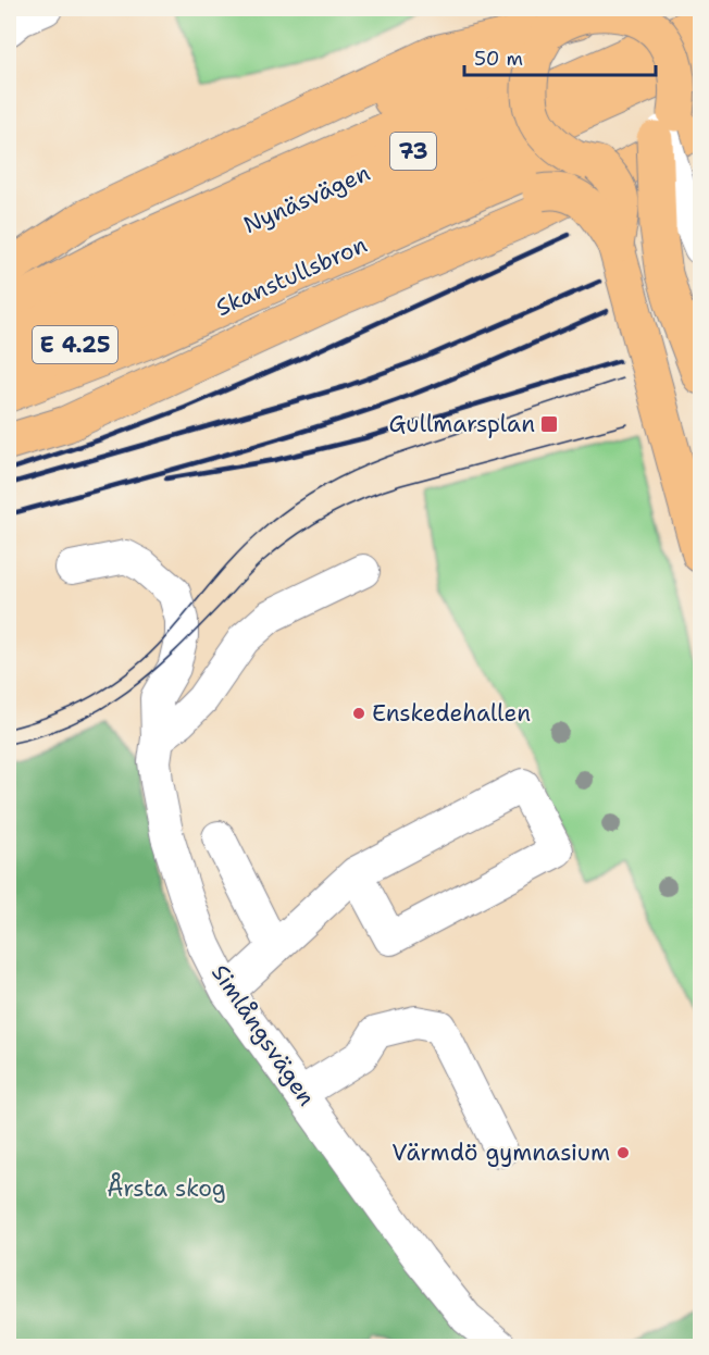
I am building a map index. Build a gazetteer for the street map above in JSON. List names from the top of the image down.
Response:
{
  "streets": {
    "main road": [
      "73",
      "Nynäsvägen",
      "Skanstullsbron",
      "E 4.25"
    ],
    "street": ["Simlångsvägen"]
  },
  "crossings": [
    ["Nynäsvägen", "E 4.25"]
  ],
  "parks": ["Årsta skog"],
  "places": {
    "transit": ["Gullmarsplan"],
    "other": ["Enskedehallen", "Värmdö gymnasium"]
  },
  "scale_bar": "50 m"
}
